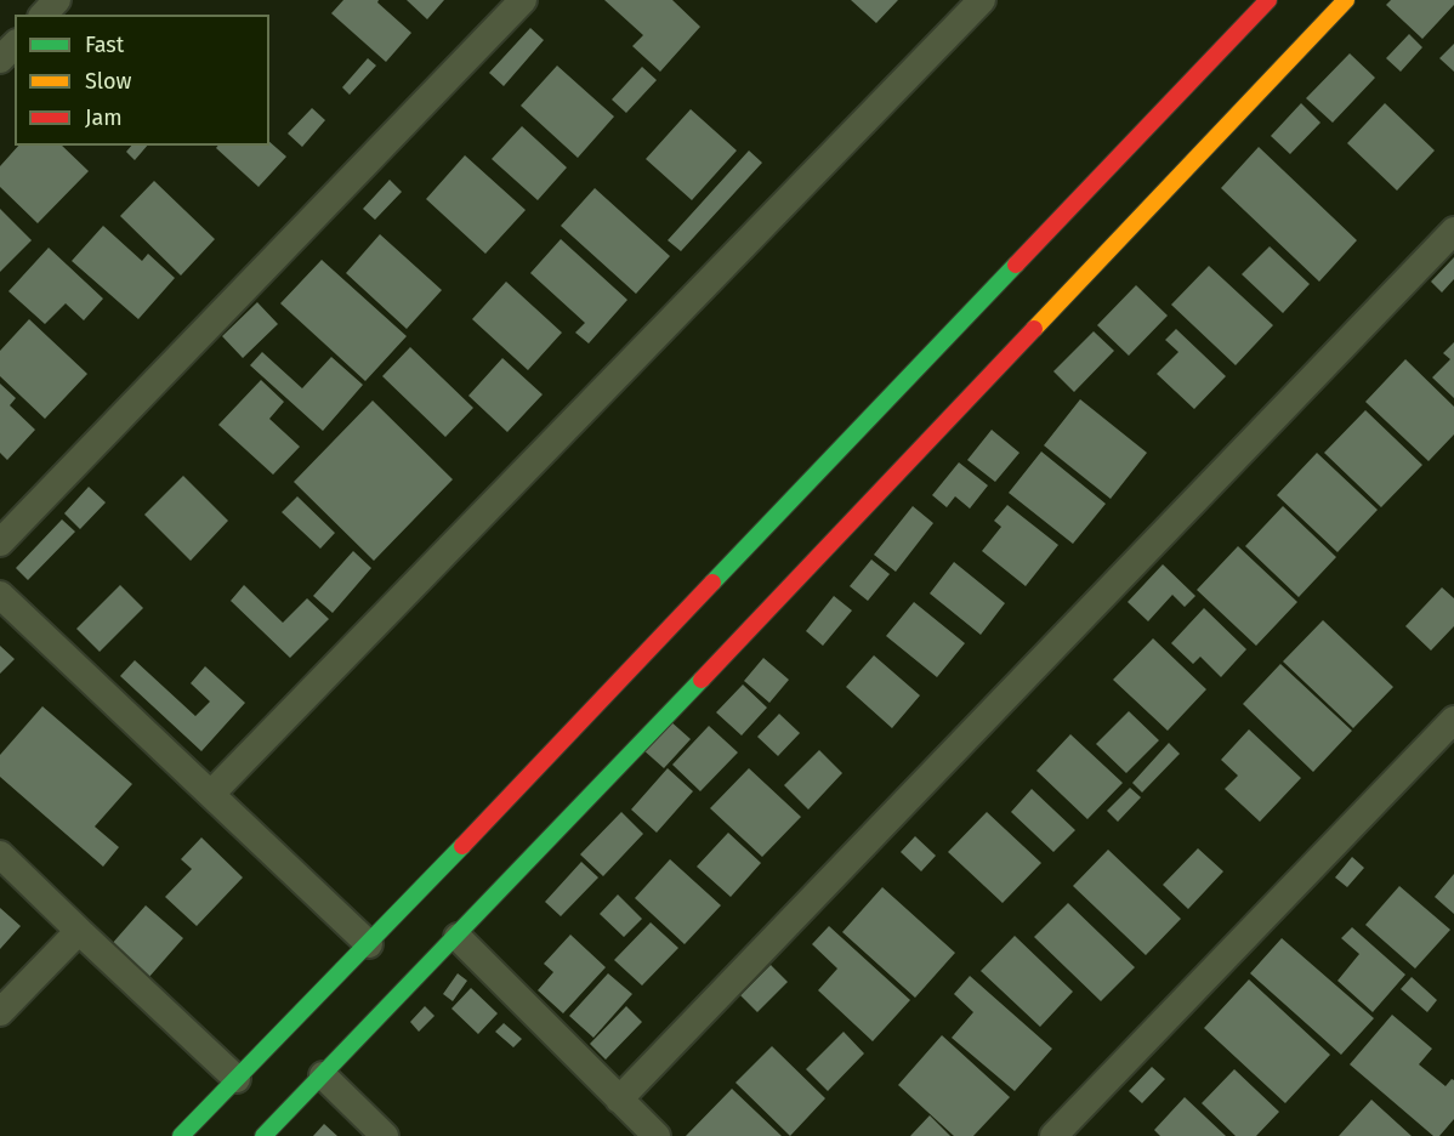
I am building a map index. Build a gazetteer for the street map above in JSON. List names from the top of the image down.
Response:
{
  "legend": ["Fast", "Slow", "Jam"]
}
